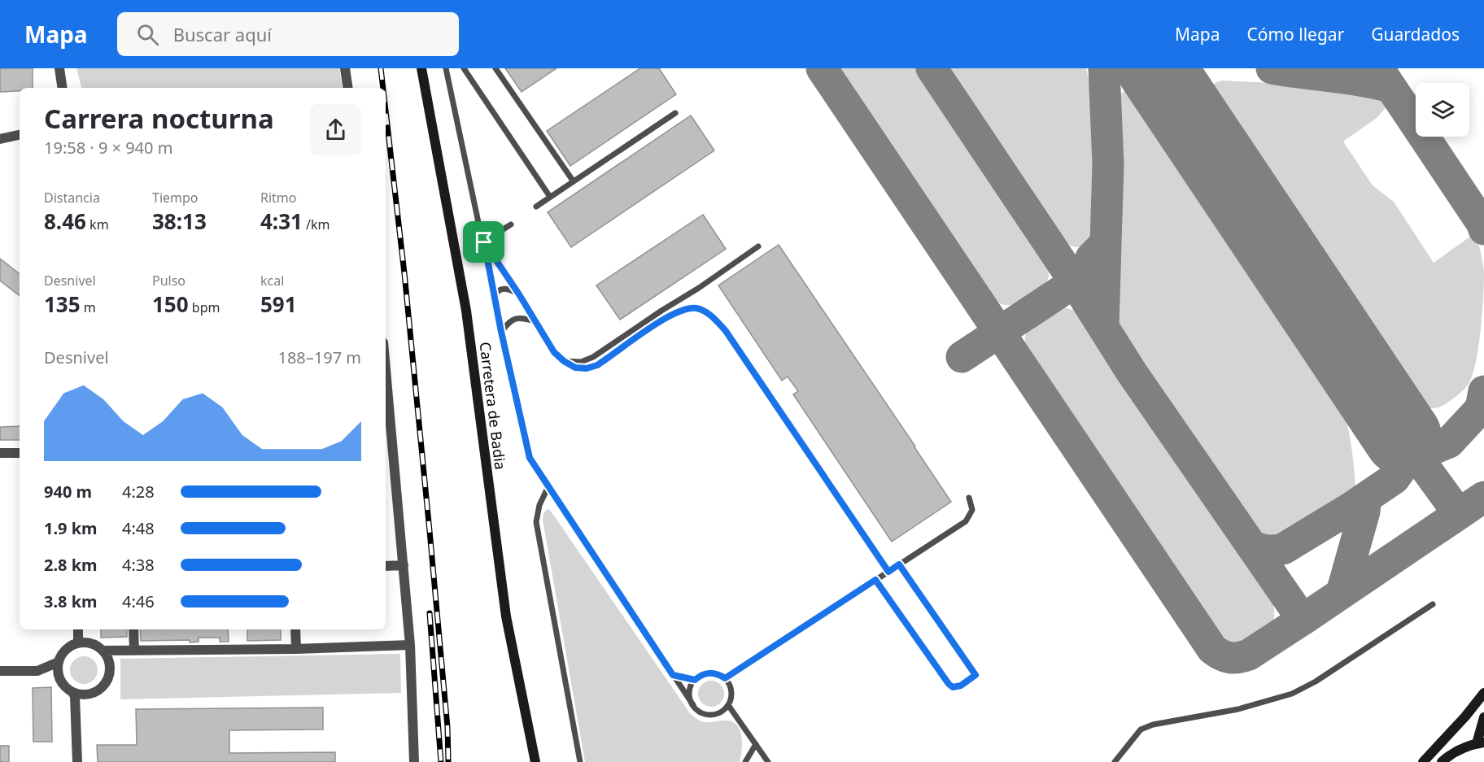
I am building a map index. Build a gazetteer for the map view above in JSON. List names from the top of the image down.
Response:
{
  "streets": {
    "street": ["Carretera de Badia"]
  },
  "page": {
    "header": "Mapa",
    "search": "Buscar aquí",
    "nav": ["Mapa", "Cómo llegar", "Guardados"],
    "heading": ["Carrera nocturna", "19:58 · 9 × 940 m"],
    "stats": [
      ["Distancia", "8.46 km"],
      ["Tiempo", "38:13"],
      ["Ritmo", "4:31 /km"],
      ["Desnivel", "135 m"],
      ["Pulso", "150 bpm"],
      ["kcal", "591"]
    ],
    "chart": ["Desnivel", "188–197 m"],
    "list": [
      {
        "name": "940 m",
        "note": "4:28"
      },
      {
        "name": "1.9 km",
        "note": "4:48"
      },
      {
        "name": "2.8 km",
        "note": "4:38"
      },
      {
        "name": "3.8 km",
        "note": "4:46"
      }
    ]
  }
}
